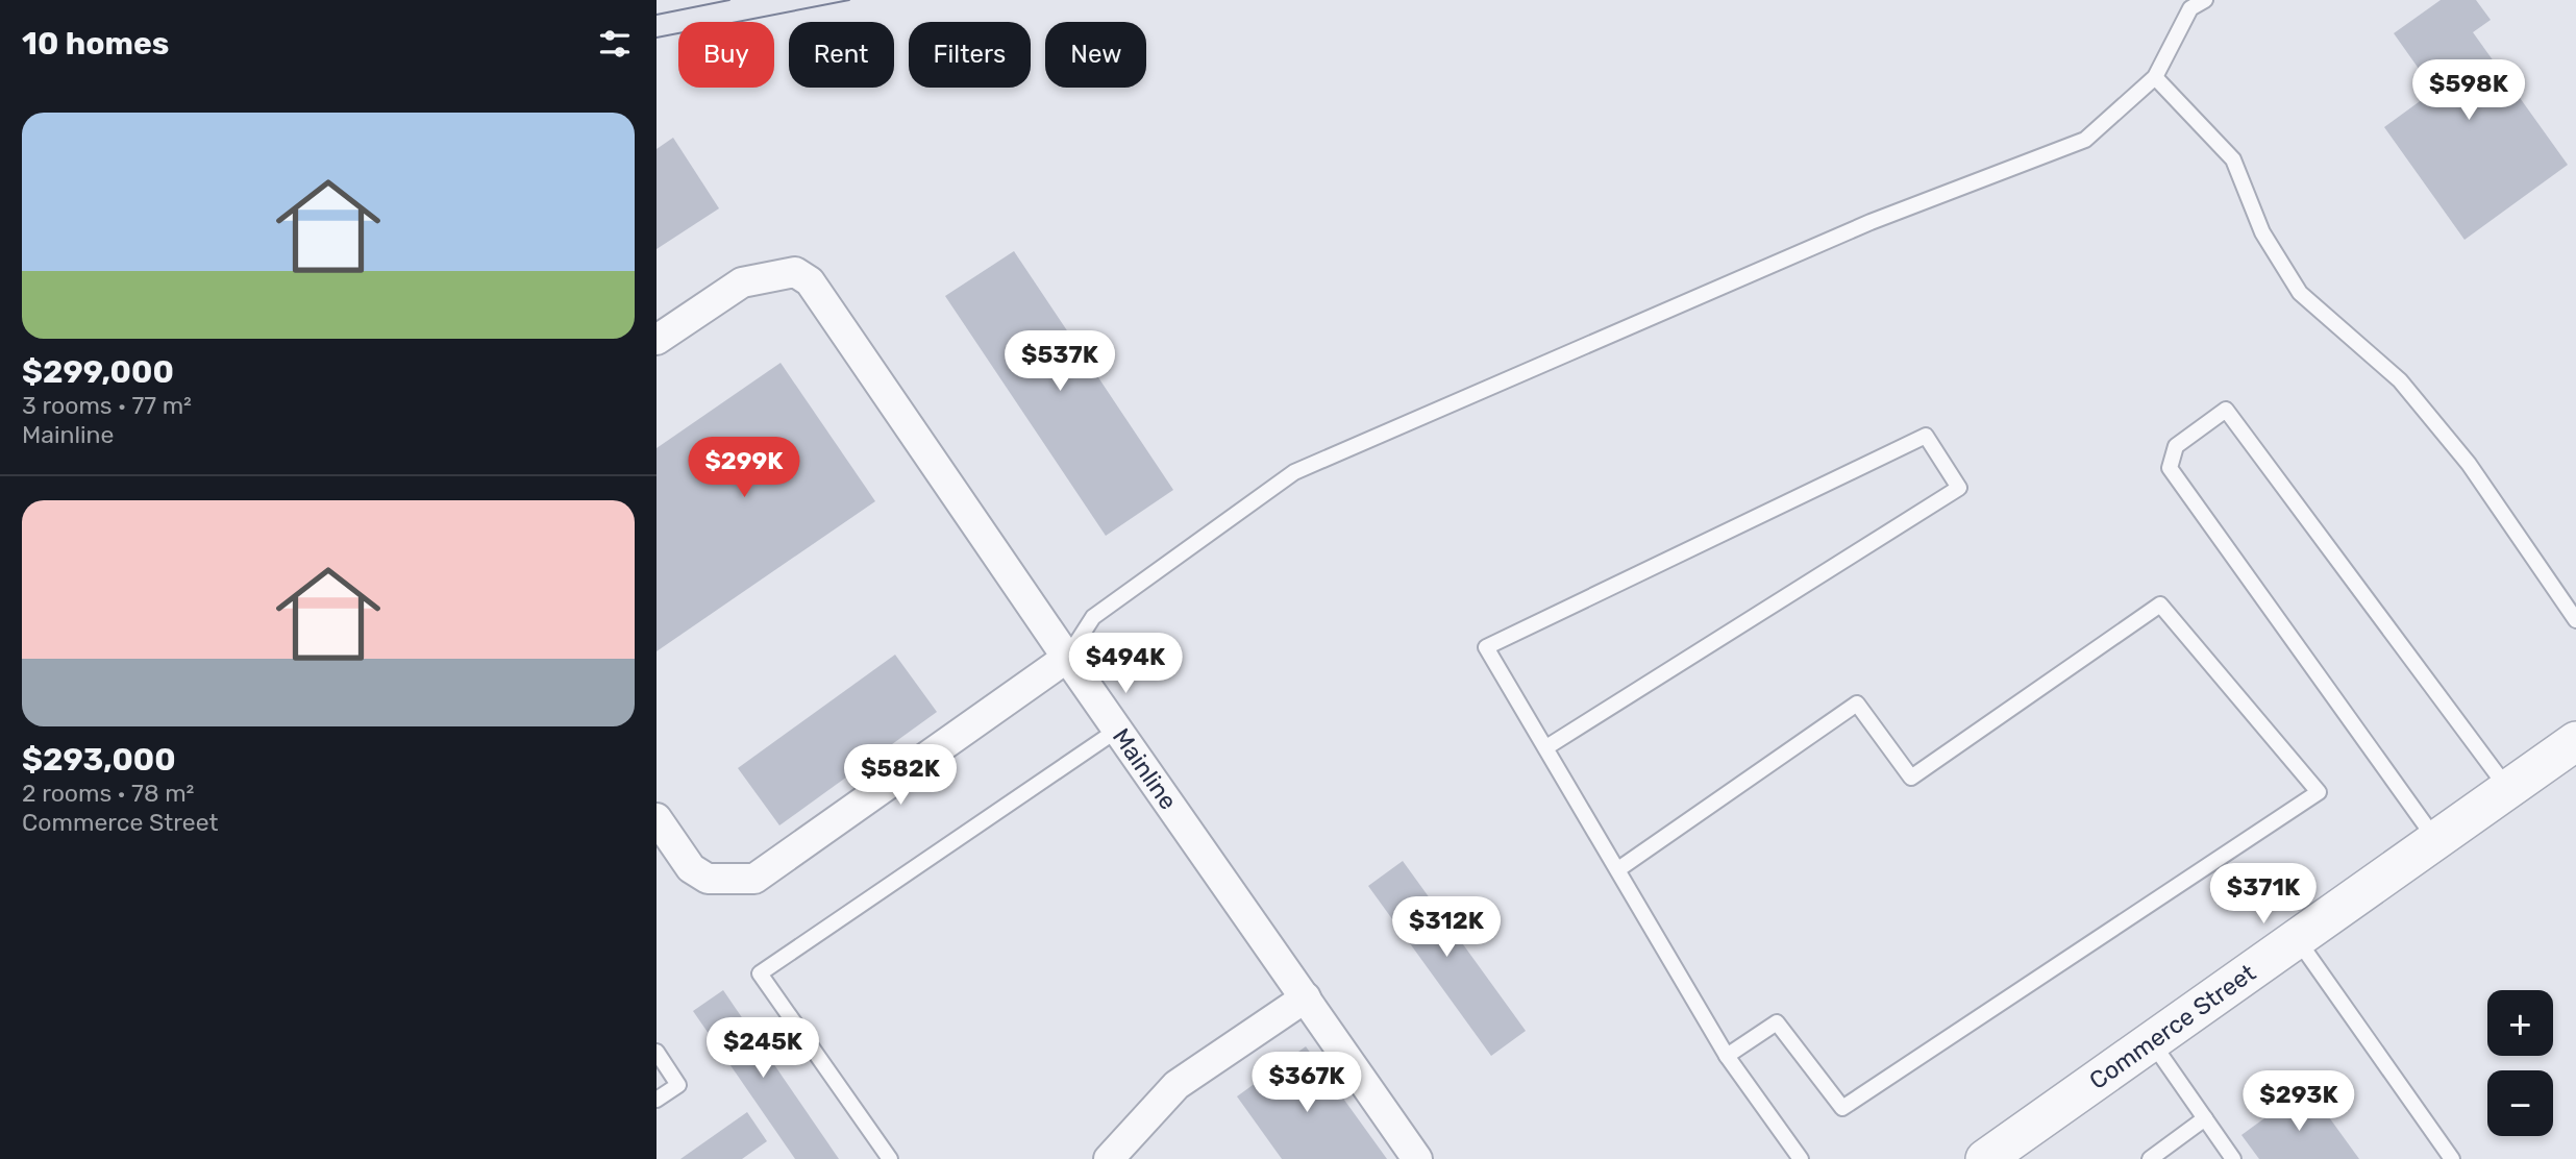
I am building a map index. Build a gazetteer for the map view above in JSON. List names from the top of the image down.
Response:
{
  "streets": {
    "street": ["Mainline", "Commerce Street"]
  },
  "page": {
    "heading": "10 homes",
    "chip": [
      "Buy",
      "Rent",
      "Filters",
      "New"
    ],
    "price": [
      "$598K",
      "$537K",
      "$299K",
      "$494K",
      "$582K",
      "$371K",
      "$312K",
      "$245K",
      "$367K",
      "$293K"
    ],
    "list": [
      {
        "name": "$299,000",
        "note": "3 rooms · 77 m² · Mainline"
      },
      {
        "name": "$293,000",
        "note": "2 rooms · 78 m² · Commerce Street"
      }
    ],
    "map_buttons": ["+", "−"]
  }
}
